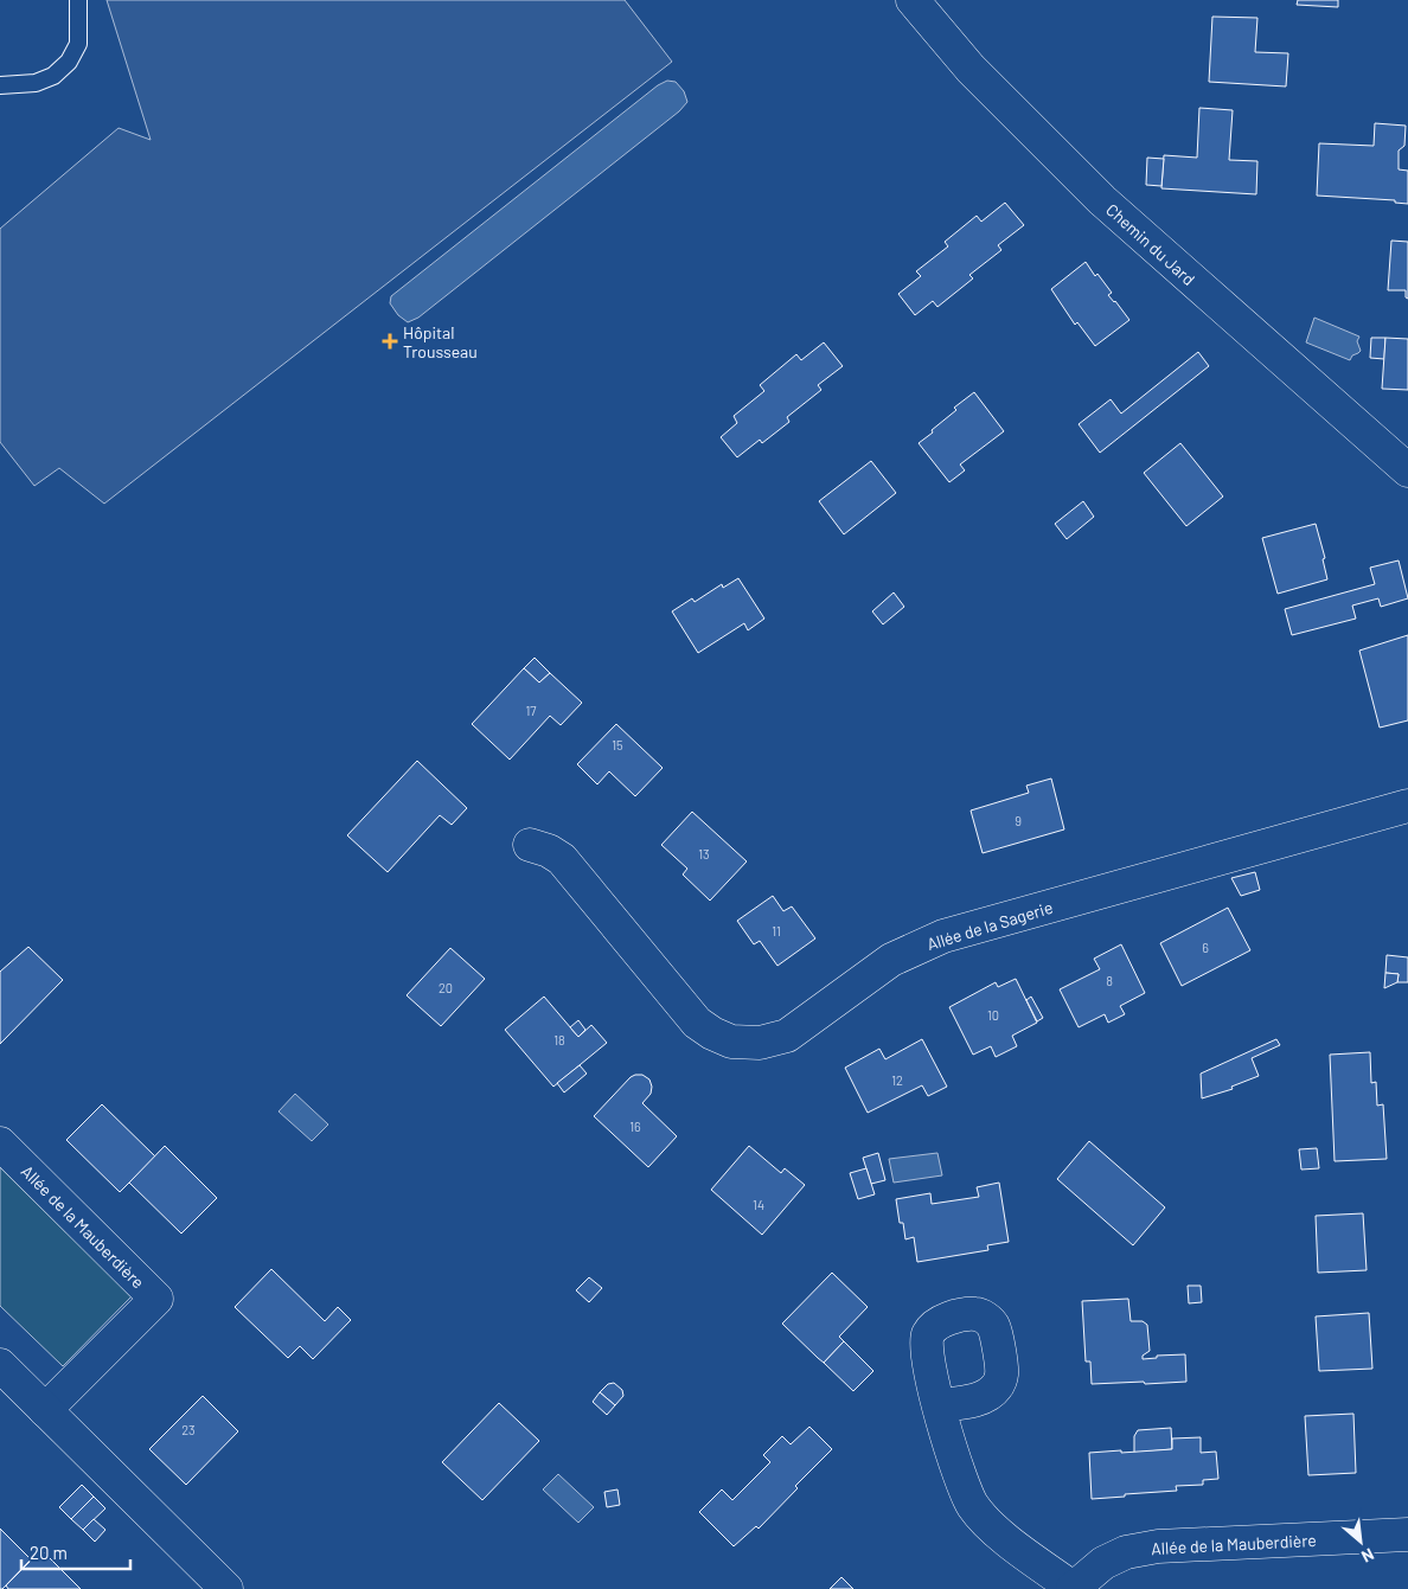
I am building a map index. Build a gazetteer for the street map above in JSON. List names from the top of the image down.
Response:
{
  "streets": {
    "street": ["Chemin du Jard", "Allée de la Sagerie", "Allée de la Mauberdière"]
  },
  "places": {
    "health": ["Hôpital Trousseau"]
  },
  "house_numbers": [
    "17",
    "15",
    "9",
    "13",
    "11",
    "6",
    "8",
    "20",
    "10",
    "18",
    "12",
    "16",
    "14",
    "23"
  ],
  "scale_bar": "20 m",
  "north": "bottom right"
}
